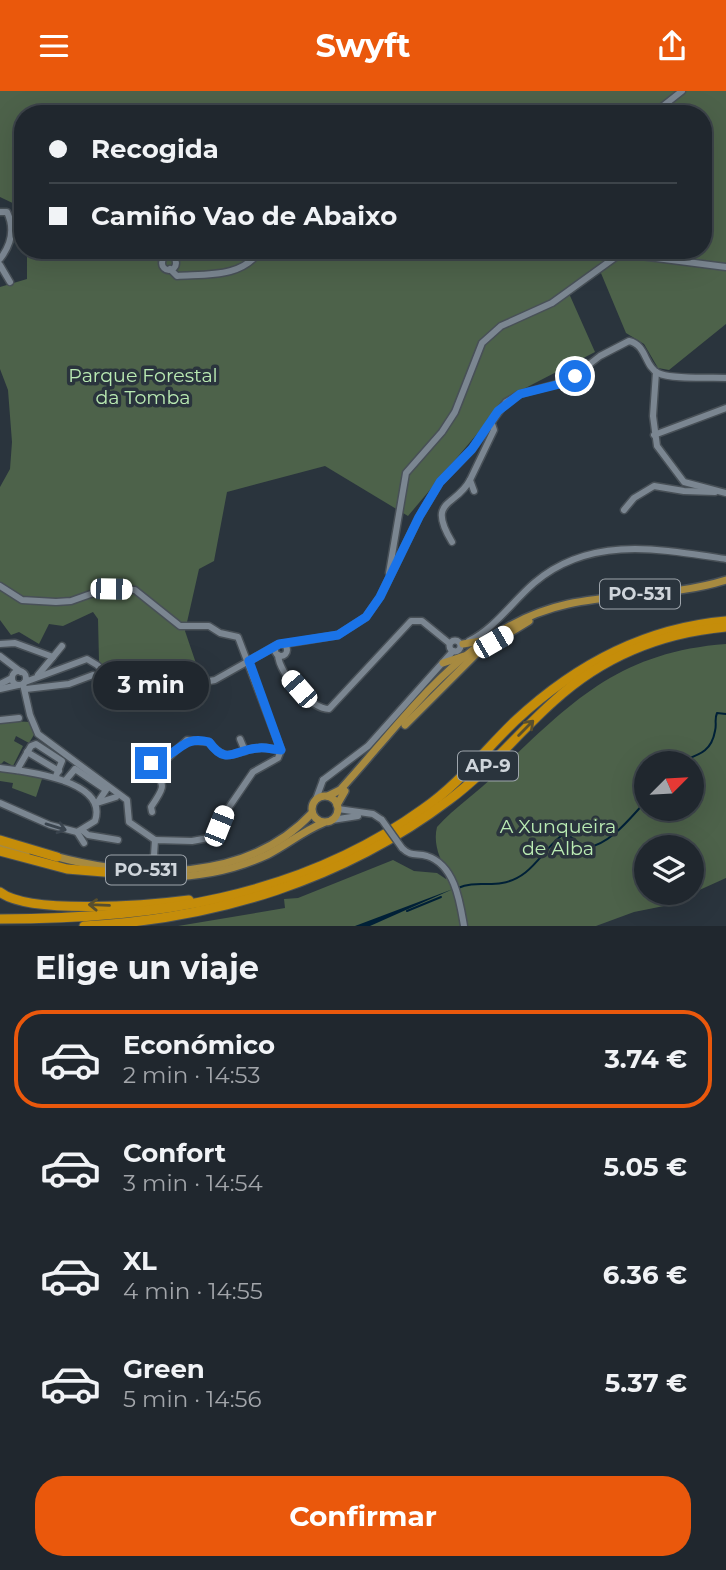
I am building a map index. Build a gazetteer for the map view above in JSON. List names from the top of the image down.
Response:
{
  "streets": {
    "highway": ["AP-9"],
    "main road": ["PO-531"]
  },
  "parks": ["Parque Forestal da Tomba", "A Xunqueira de Alba"],
  "north": "top right",
  "page": {
    "header": "Swyft",
    "banner": ["Recogida", "Camiño Vao de Abaixo"],
    "bubble": "3 min",
    "heading": "Elige un viaje",
    "list": [
      {
        "name": "Económico",
        "note": "2 min · 14:53",
        "value": "3.74 €"
      },
      {
        "name": "Confort",
        "note": "3 min · 14:54",
        "value": "5.05 €"
      },
      {
        "name": "XL",
        "note": "4 min · 14:55",
        "value": "6.36 €"
      },
      {
        "name": "Green",
        "note": "5 min · 14:56",
        "value": "5.37 €"
      }
    ],
    "buttons": "Confirmar"
  }
}
